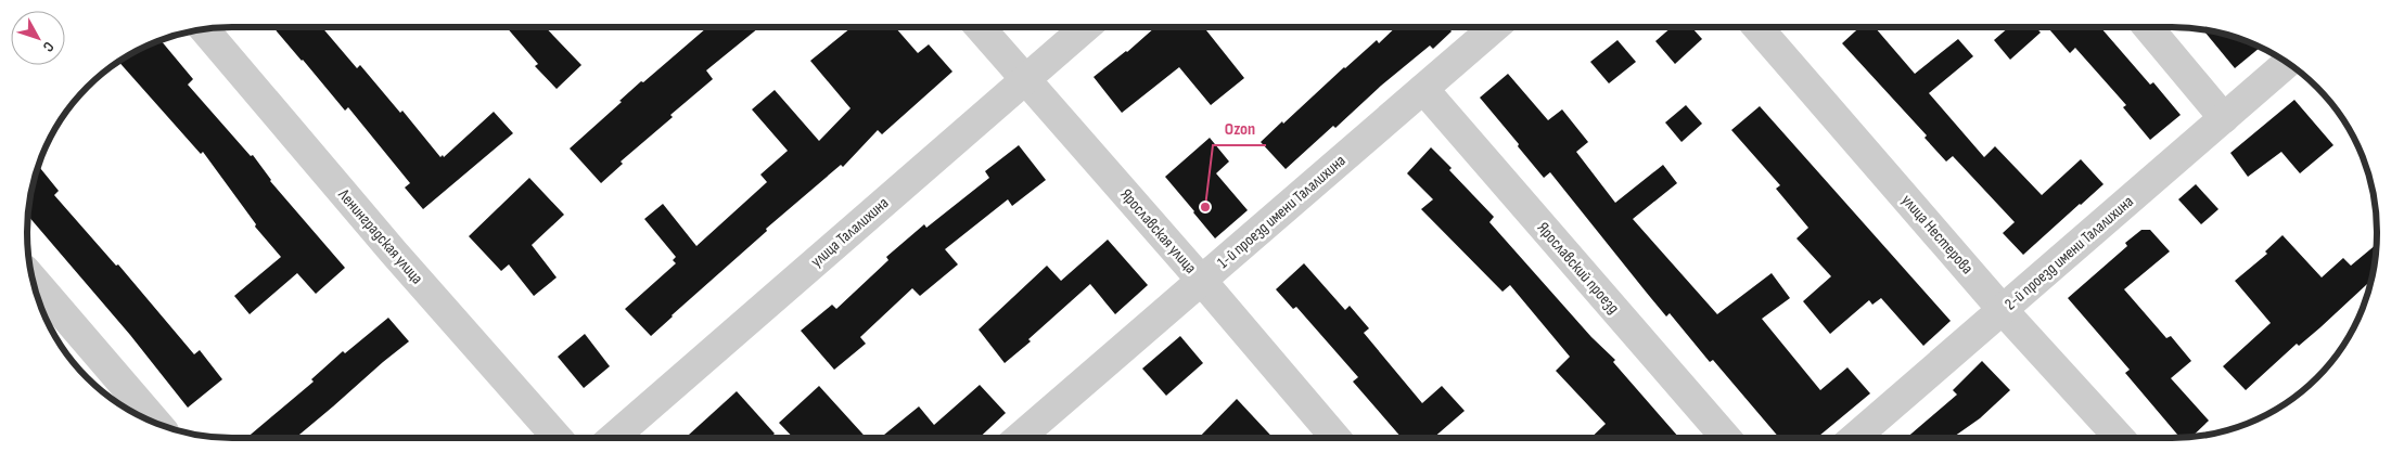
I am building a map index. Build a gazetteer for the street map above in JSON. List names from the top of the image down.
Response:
{
  "streets": {
    "street": [
      "1-й проезд имени Талалихина",
      "Ярославская улица",
      "улица Талалихина",
      "улица Нестерова",
      "Ленинградская улица",
      "2-й проезд имени Талалихина",
      "Ярославский проезд"
    ]
  },
  "crossings": [
    ["1-й проезд имени Талалихина", "Ярославская улица"],
    ["1-й проезд имени Талалихина", "Ярославский проезд"],
    ["Ярославская улица", "улица Талалихина"],
    ["улица Нестерова", "2-й проезд имени Талалихина"]
  ],
  "places": ["Ozon"],
  "north": "bottom right"
}
